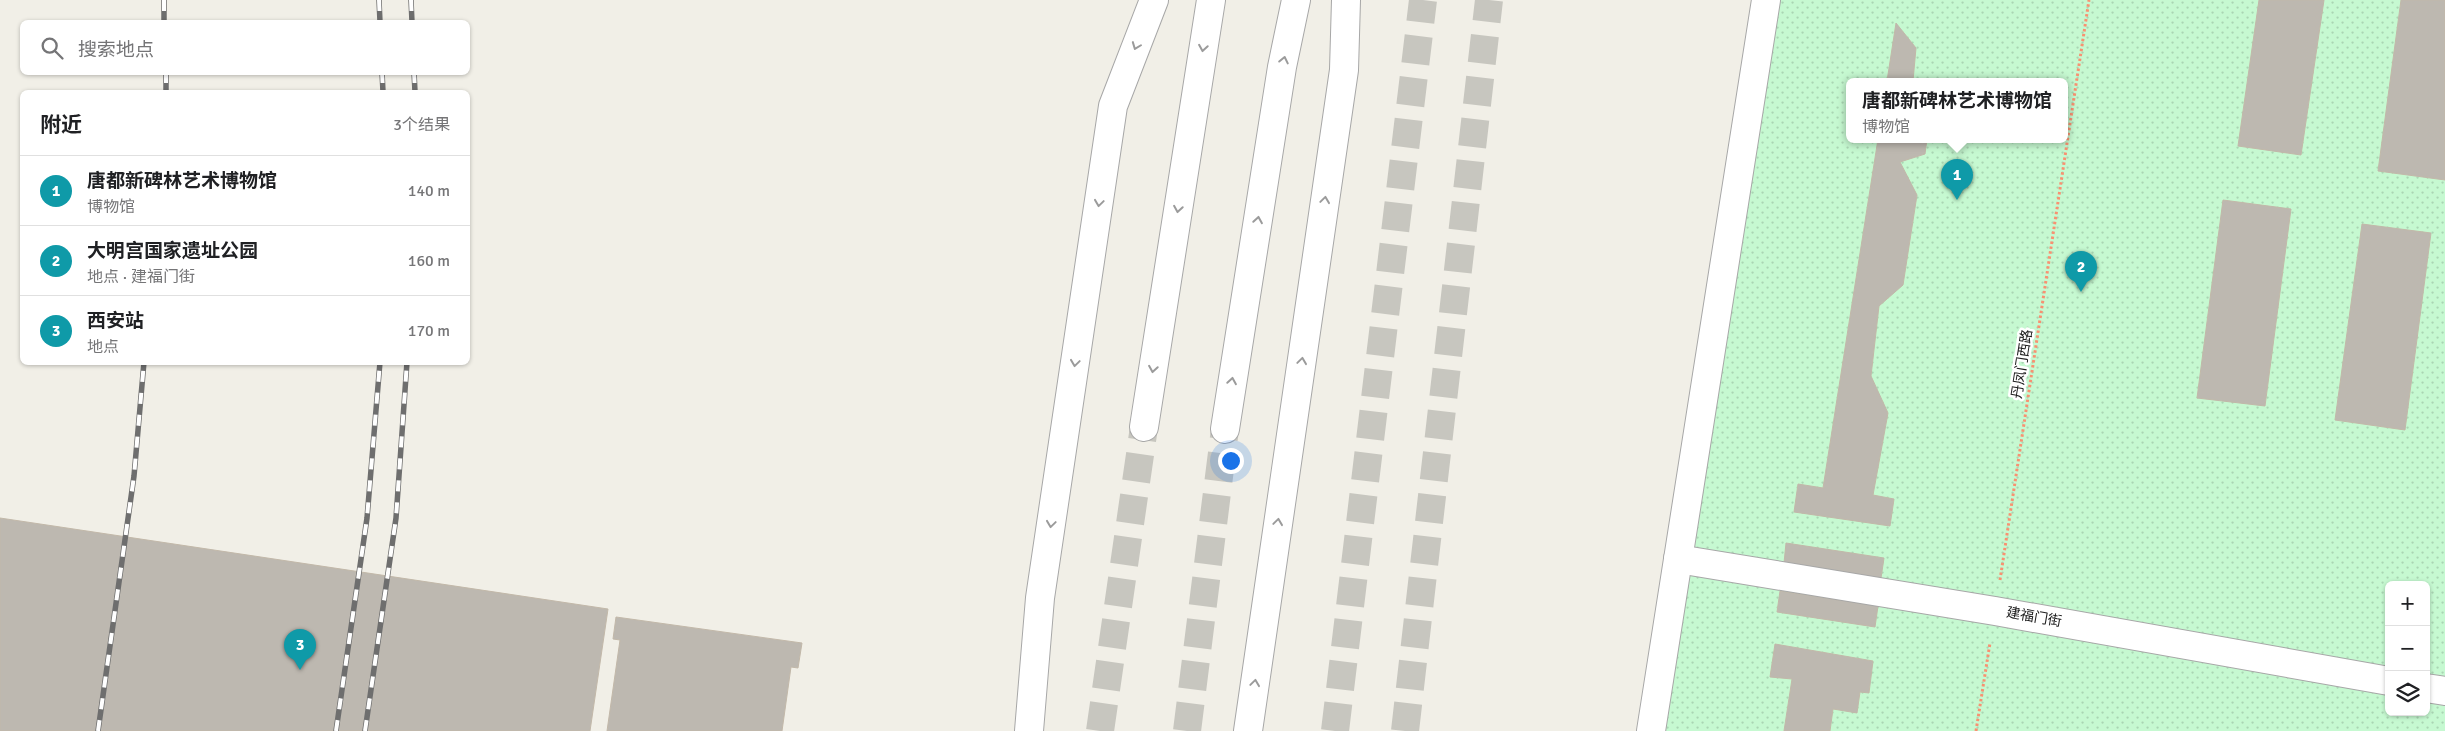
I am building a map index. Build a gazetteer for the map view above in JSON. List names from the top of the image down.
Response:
{
  "streets": {
    "street": ["建福门街"],
    "path": ["丹凤门西路"]
  },
  "crossings": [
    ["丹凤门西路", "建福门街"]
  ],
  "page": {
    "search": "搜索地点",
    "popup": ["唐都新碑林艺术博物馆", "博物馆"],
    "heading": ["附近", "3个结果"],
    "list": [
      {
        "mark": "1",
        "name": "唐都新碑林艺术博物馆",
        "note": "博物馆",
        "value": "140 m"
      },
      {
        "mark": "2",
        "name": "大明宫国家遗址公园",
        "note": "地点 · 建福门街",
        "value": "160 m"
      },
      {
        "mark": "3",
        "name": "西安站",
        "note": "地点",
        "value": "170 m"
      }
    ],
    "pins": ["1", "2", "3"],
    "map_buttons": ["+", "−"]
  }
}
